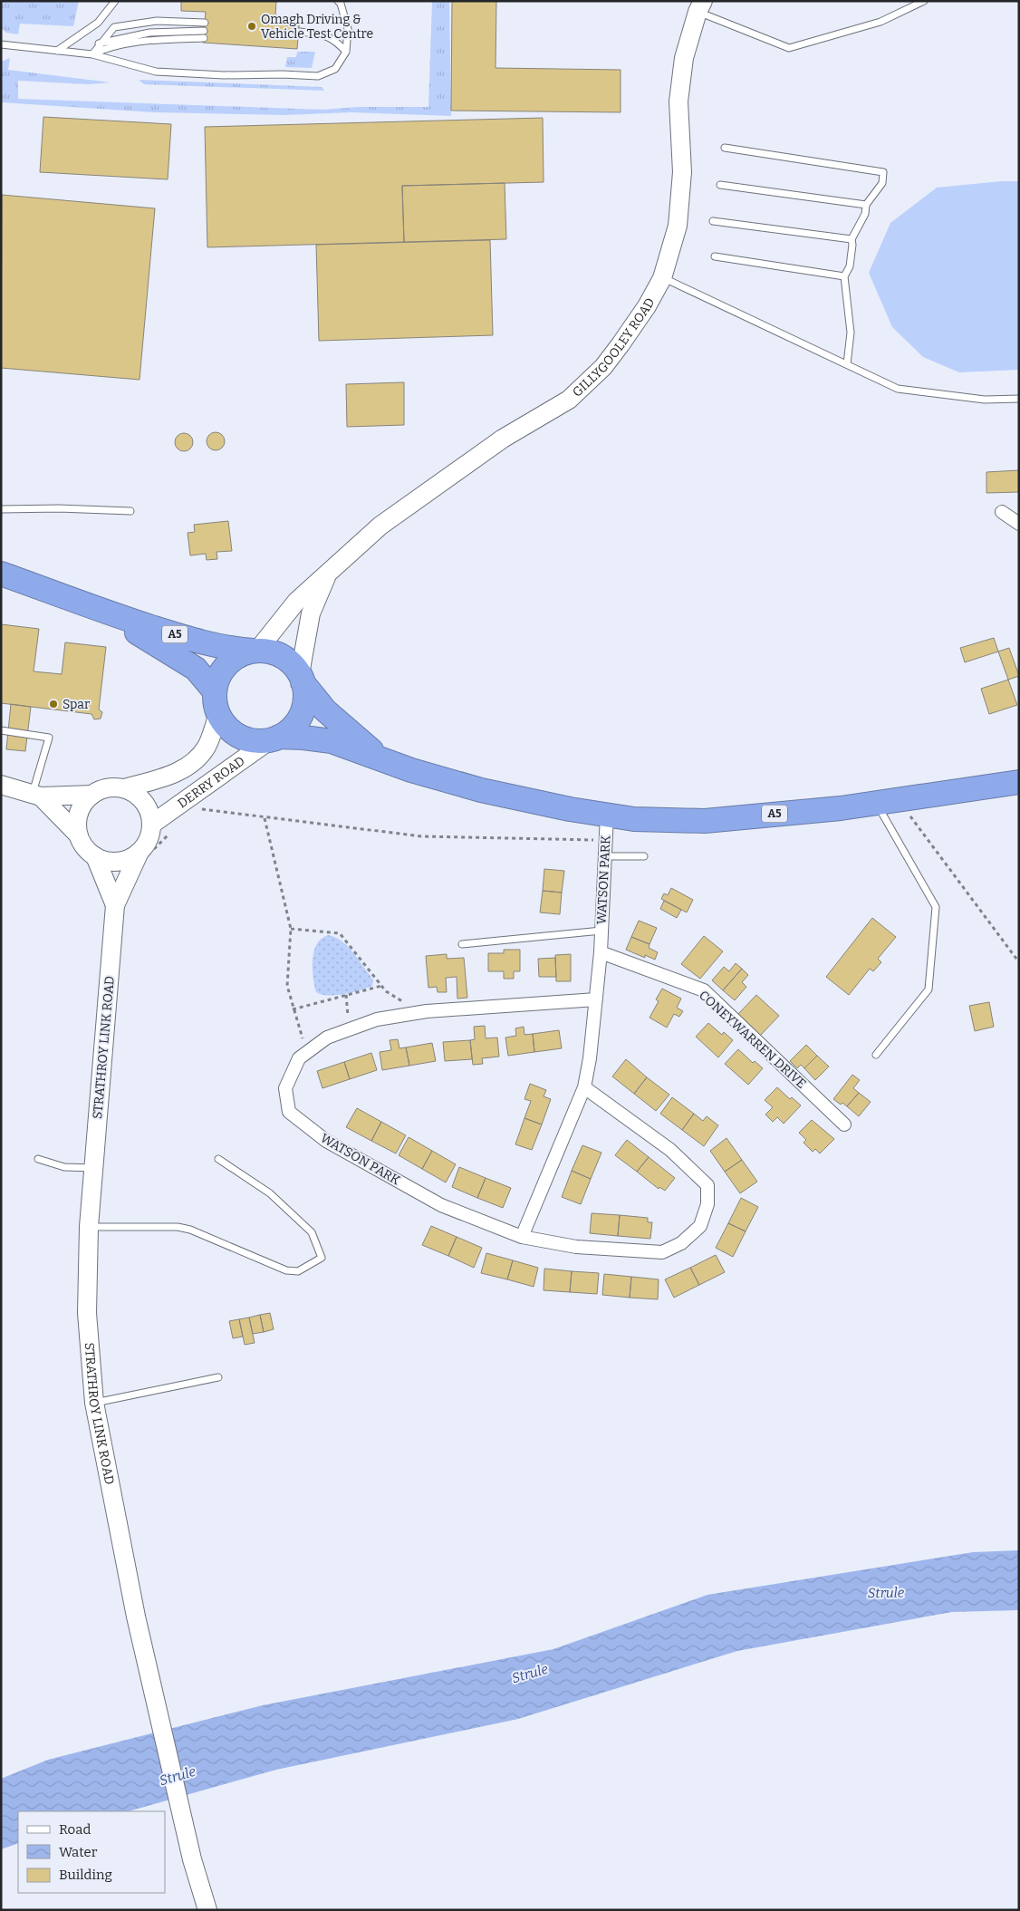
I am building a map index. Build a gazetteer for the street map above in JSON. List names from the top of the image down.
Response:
{
  "streets": {
    "highway": ["A5"],
    "main road": ["GILLYGOOLEY ROAD", "DERRY ROAD", "STRATHROY LINK ROAD"],
    "street": ["WATSON PARK", "CONEYWARREN DRIVE"]
  },
  "crossings": [
    ["GILLYGOOLEY ROAD", "A5"],
    ["GILLYGOOLEY ROAD", "DERRY ROAD"],
    ["A5", "DERRY ROAD"],
    ["A5", "WATSON PARK"],
    ["DERRY ROAD", "STRATHROY LINK ROAD"],
    ["WATSON PARK", "CONEYWARREN DRIVE"]
  ],
  "water": ["Strule"],
  "places": ["Omagh Driving & Vehicle Test Centre", "Spar"],
  "legend": ["Road", "Water", "Building"]
}
